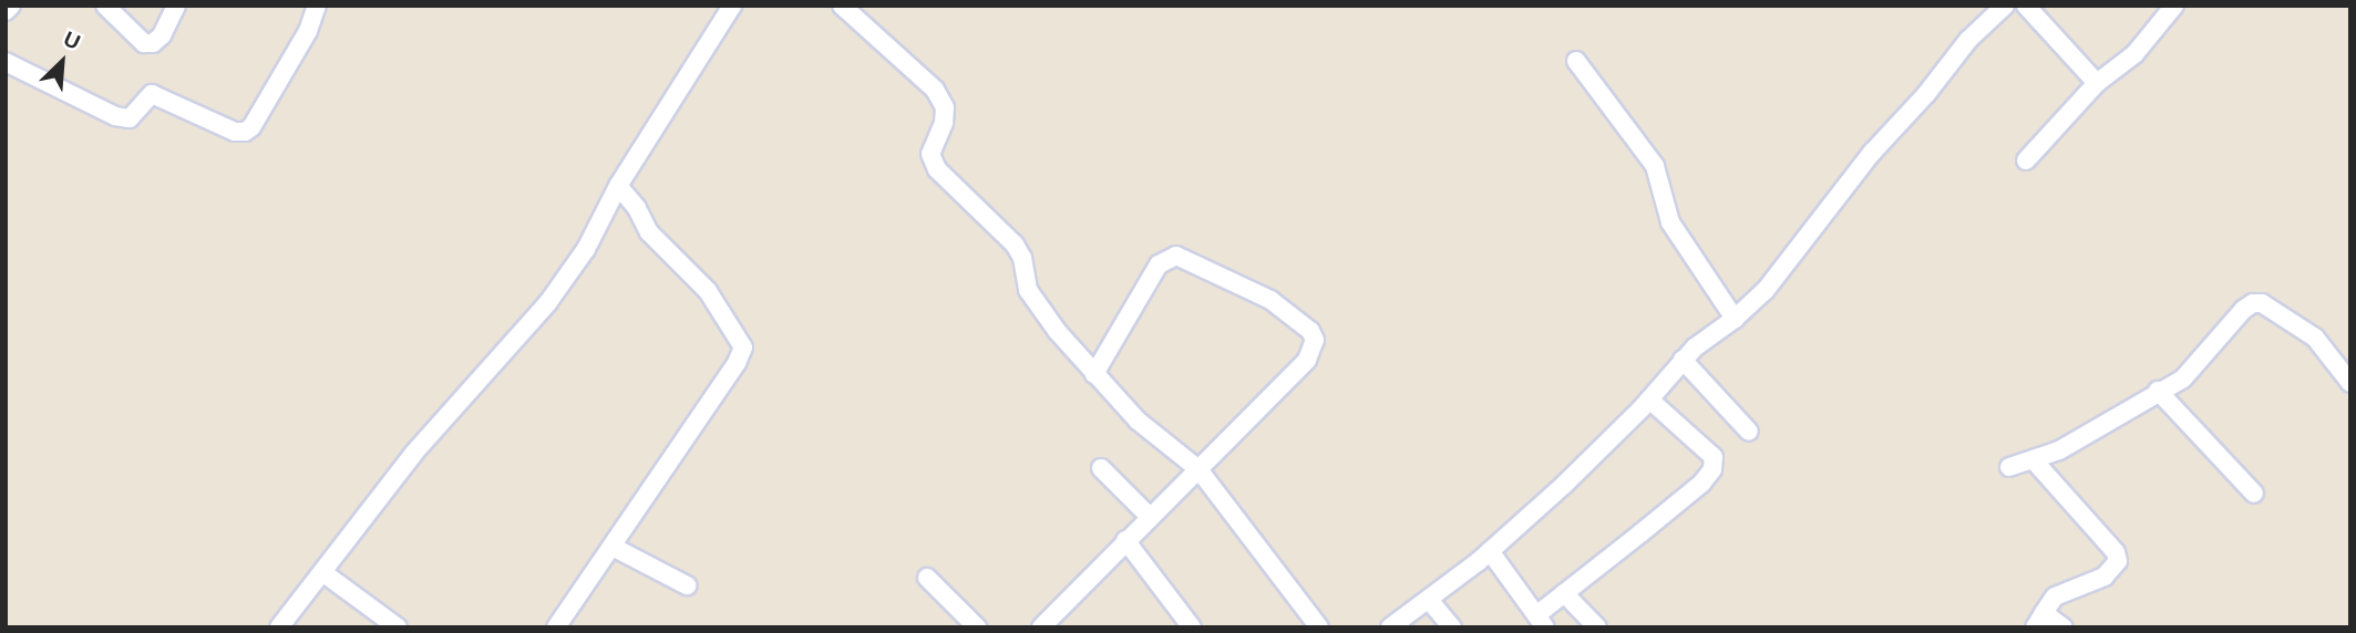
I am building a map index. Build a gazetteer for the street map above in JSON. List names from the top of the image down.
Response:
{
  "north": "top right"
}
